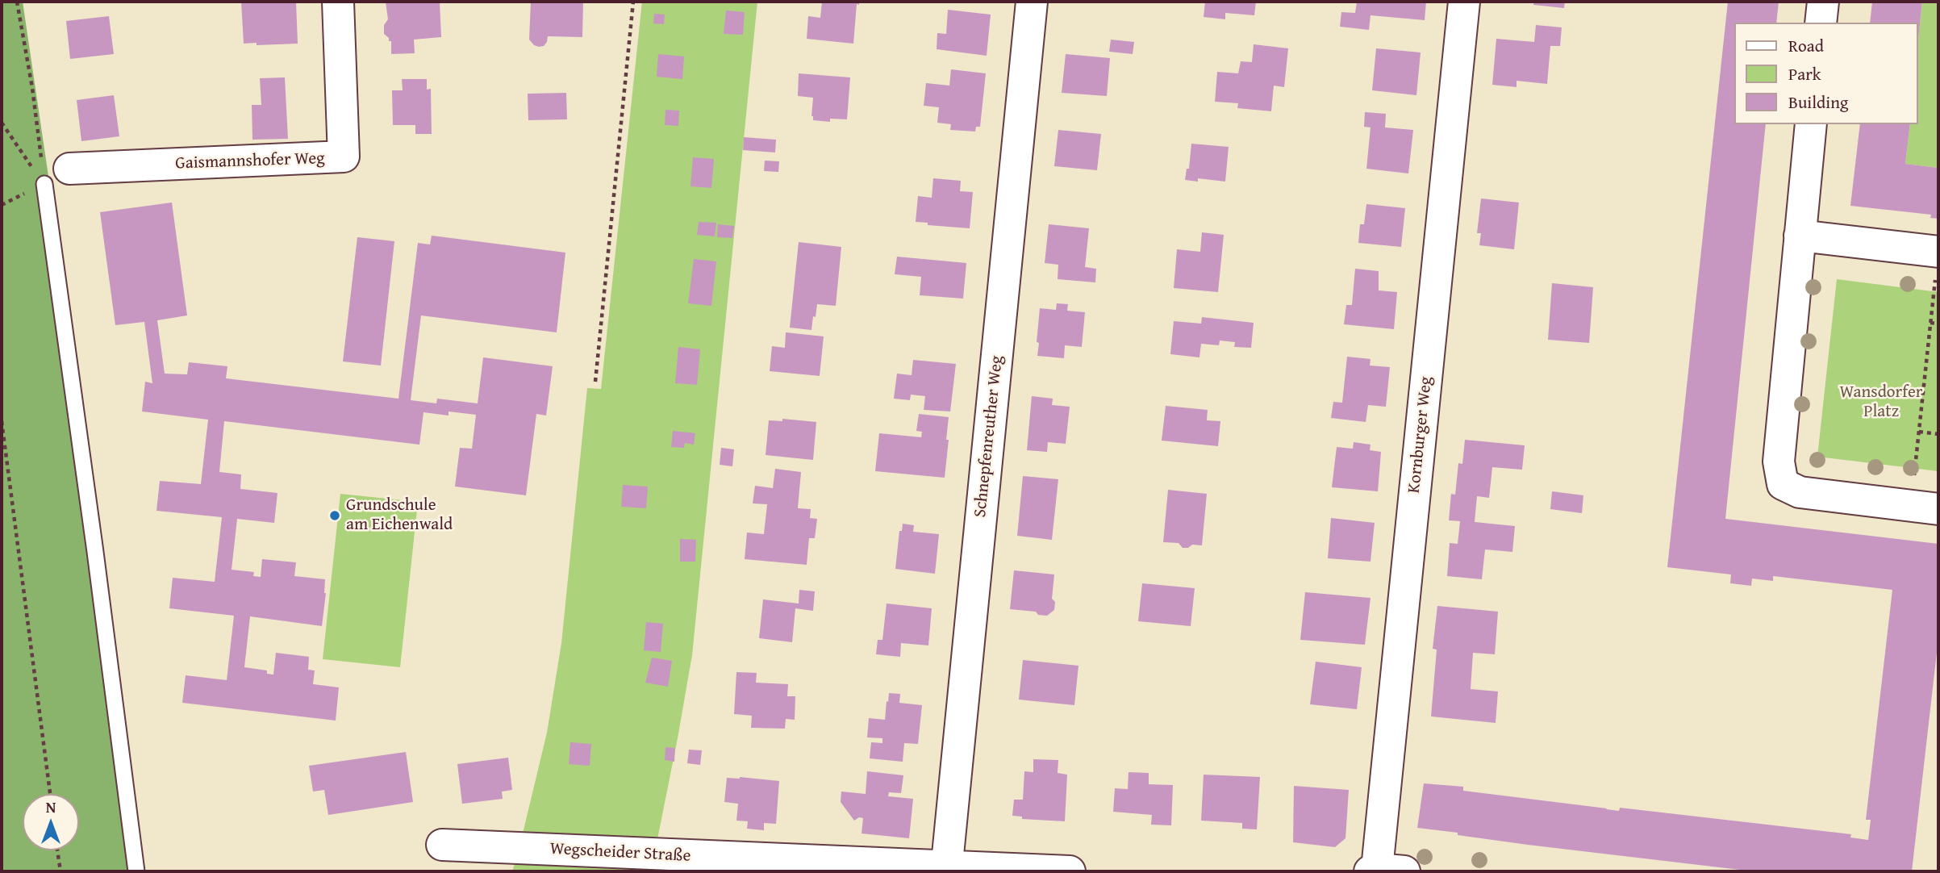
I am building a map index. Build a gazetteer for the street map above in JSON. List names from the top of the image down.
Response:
{
  "streets": {
    "street": [
      "Gaismannshofer Weg",
      "Kornburger Weg",
      "Schnepfenreuther Weg",
      "Wegscheider Straße"
    ]
  },
  "crossings": [
    ["Schnepfenreuther Weg", "Wegscheider Straße"]
  ],
  "parks": ["Wansdorfer Platz"],
  "places": ["Grundschule am Eichenwald"],
  "legend": ["Road", "Park", "Building"],
  "north": "top"
}
